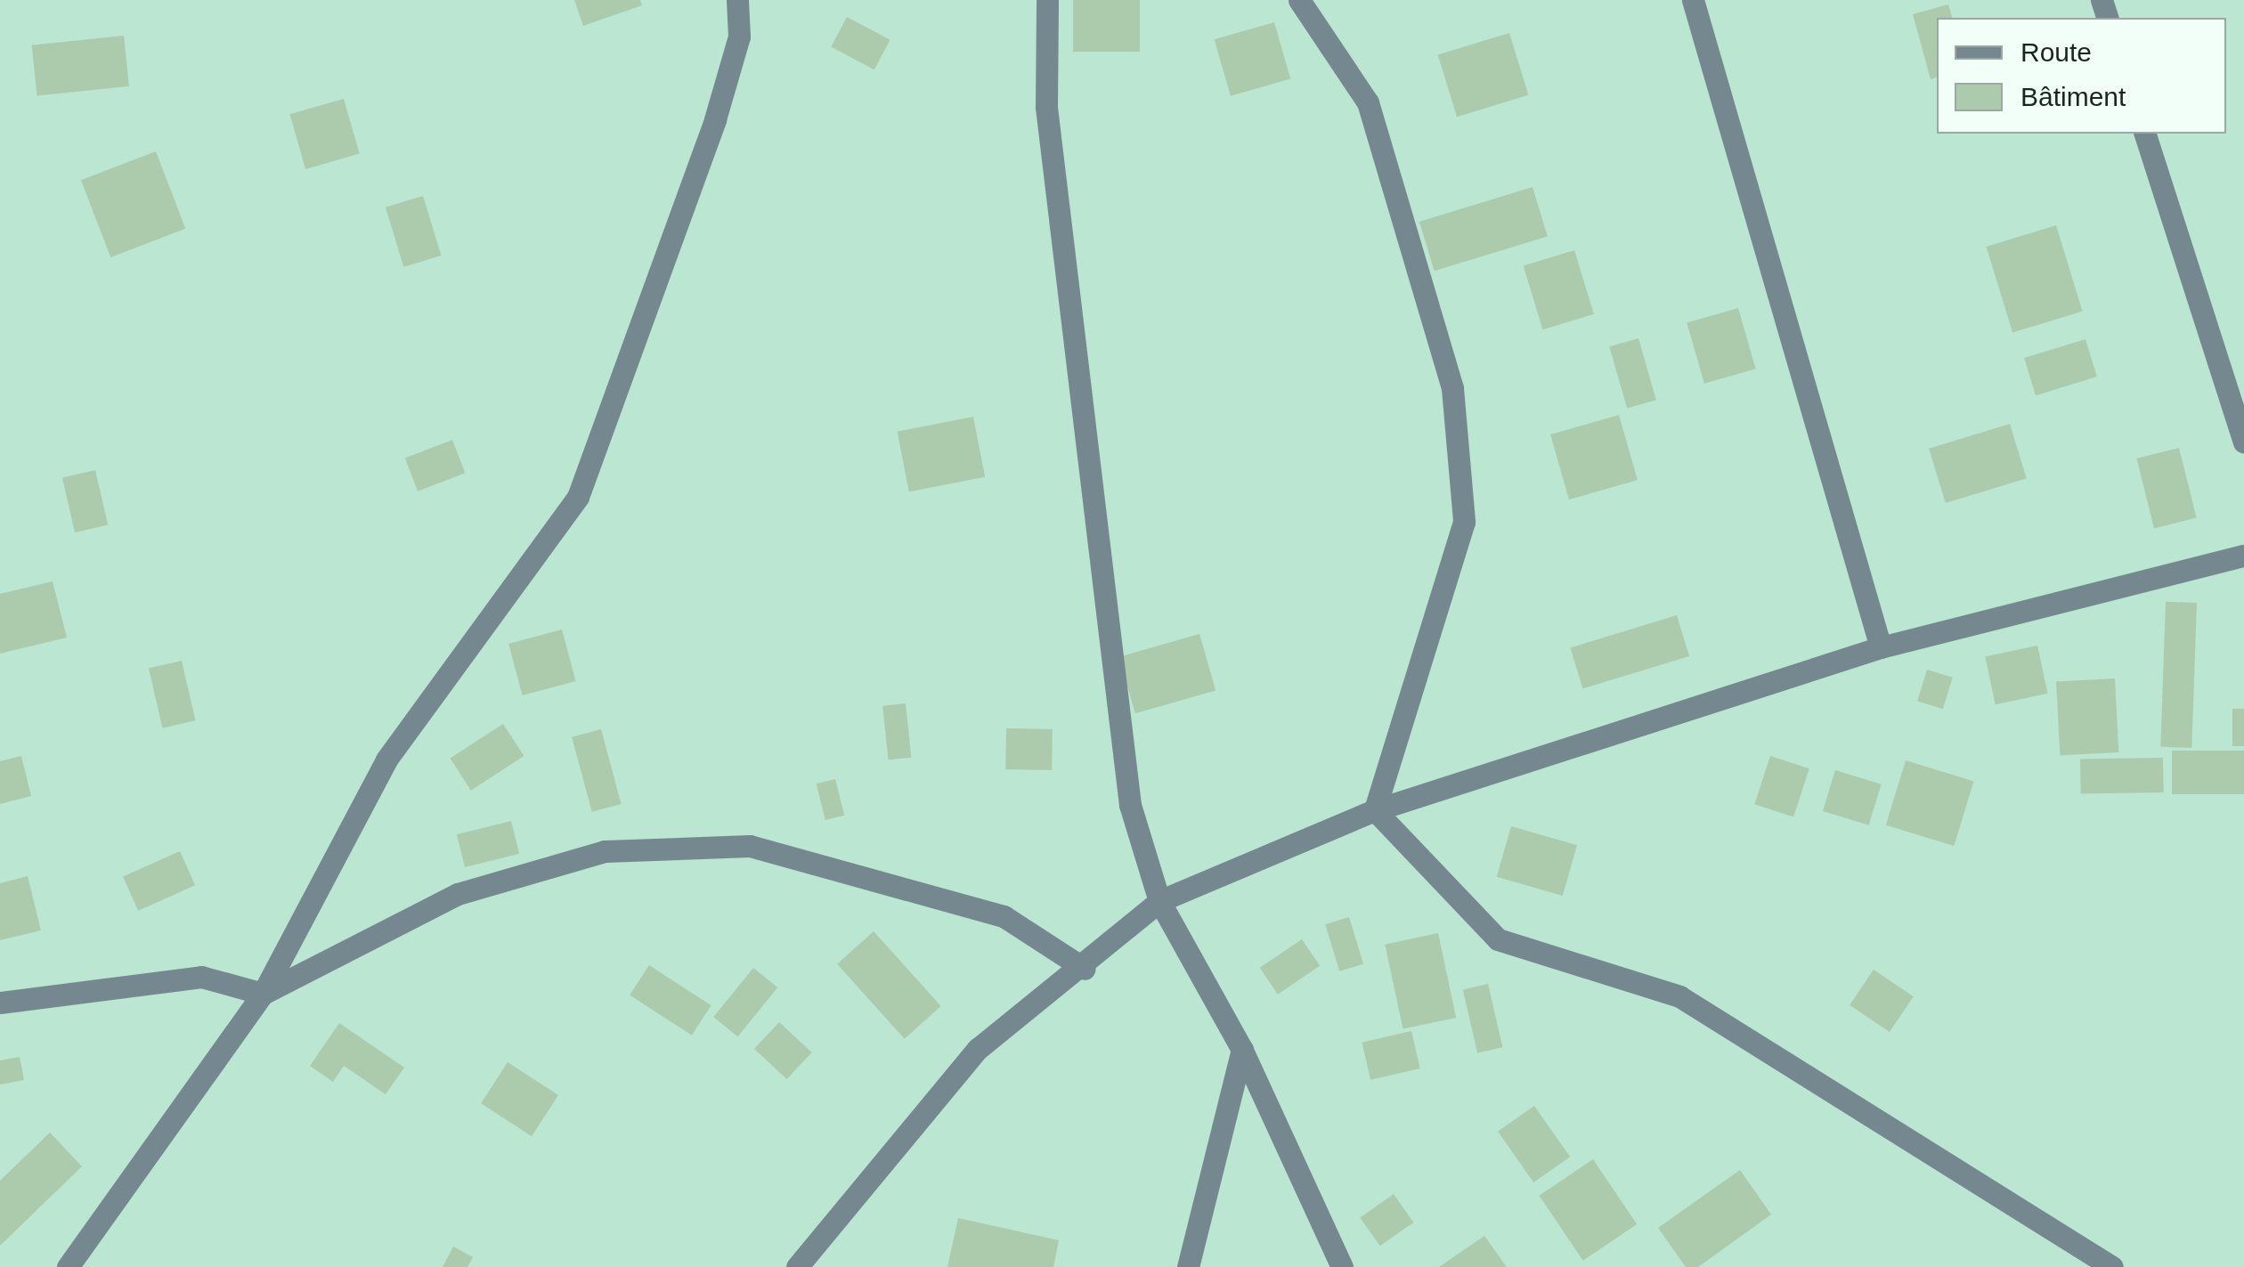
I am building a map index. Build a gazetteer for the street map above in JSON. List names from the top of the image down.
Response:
{
  "legend": ["Route", "Bâtiment"]
}
